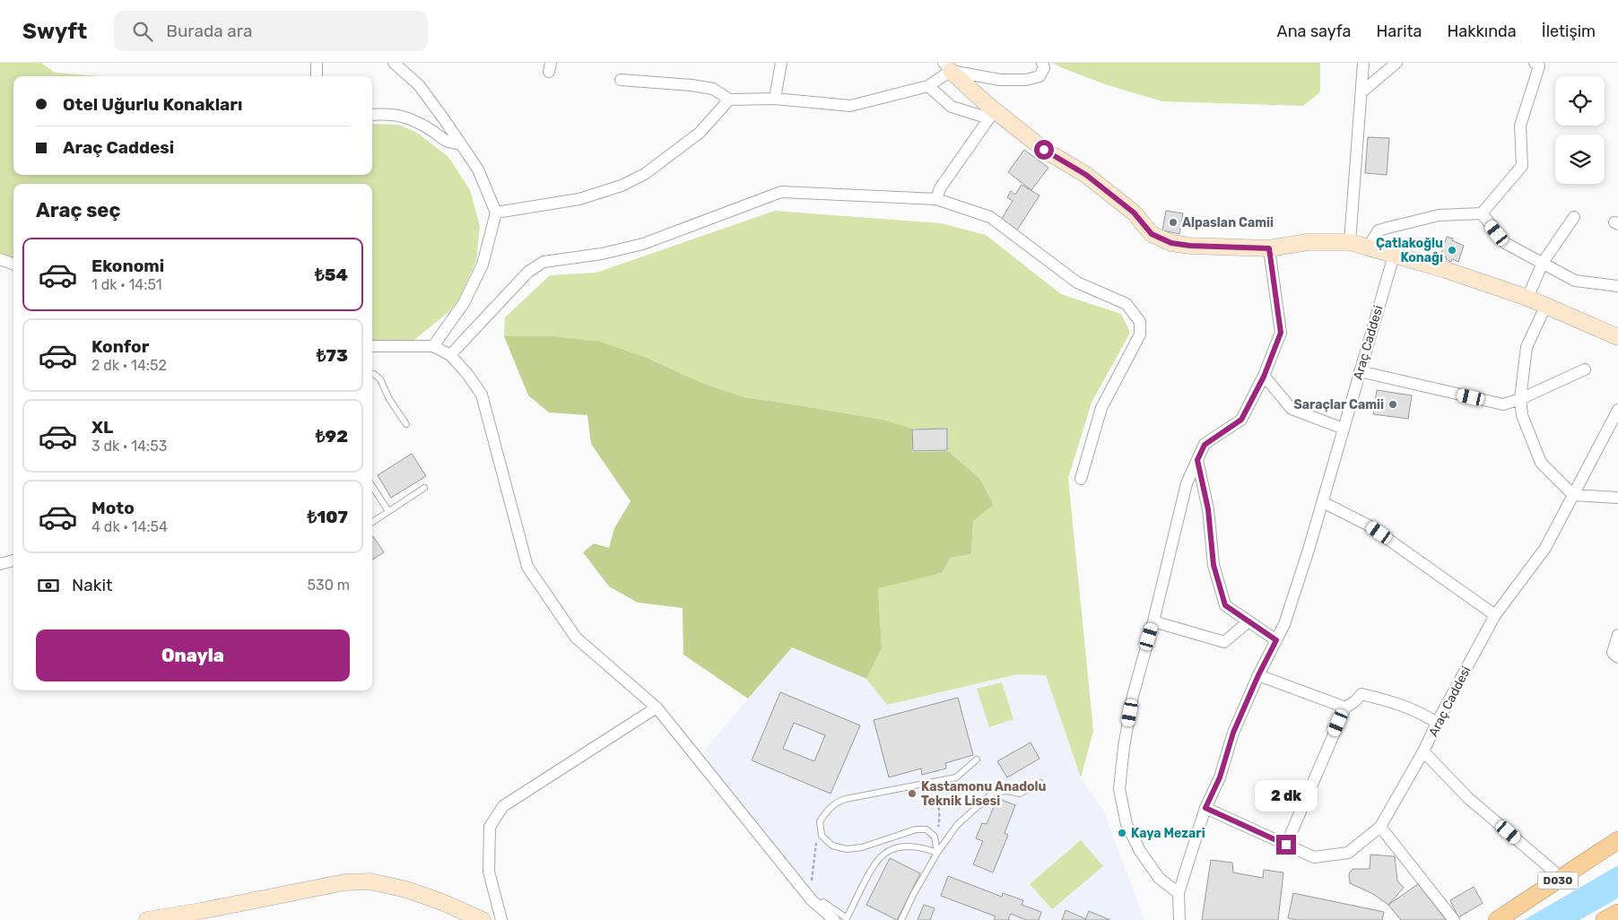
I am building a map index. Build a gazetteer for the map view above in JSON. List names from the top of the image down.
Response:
{
  "streets": {
    "main road": ["D030"],
    "street": ["Araç Caddesi"]
  },
  "places": [
    "Alpaslan Camii",
    "Çatlakoğlu Konağı",
    "Saraçlar Camii",
    "Kastamonu Anadolu Teknik Lisesi",
    "Kaya Mezari"
  ],
  "page": {
    "header": "Swyft",
    "search": "Burada ara",
    "nav": [
      "Ana sayfa",
      "Harita",
      "Hakkında",
      "İletişim"
    ],
    "banner": ["Otel Uğurlu Konakları", "Araç Caddesi"],
    "heading": "Araç seç",
    "list": [
      {
        "name": "Ekonomi",
        "note": "1 dk · 14:51",
        "value": "₺54"
      },
      {
        "name": "Konfor",
        "note": "2 dk · 14:52",
        "value": "₺73"
      },
      {
        "name": "XL",
        "note": "3 dk · 14:53",
        "value": "₺92"
      },
      {
        "name": "Moto",
        "note": "4 dk · 14:54",
        "value": "₺107"
      }
    ],
    "pay": ["Nakit", "530 m"],
    "buttons": "Onayla",
    "bubble": "2 dk"
  }
}
